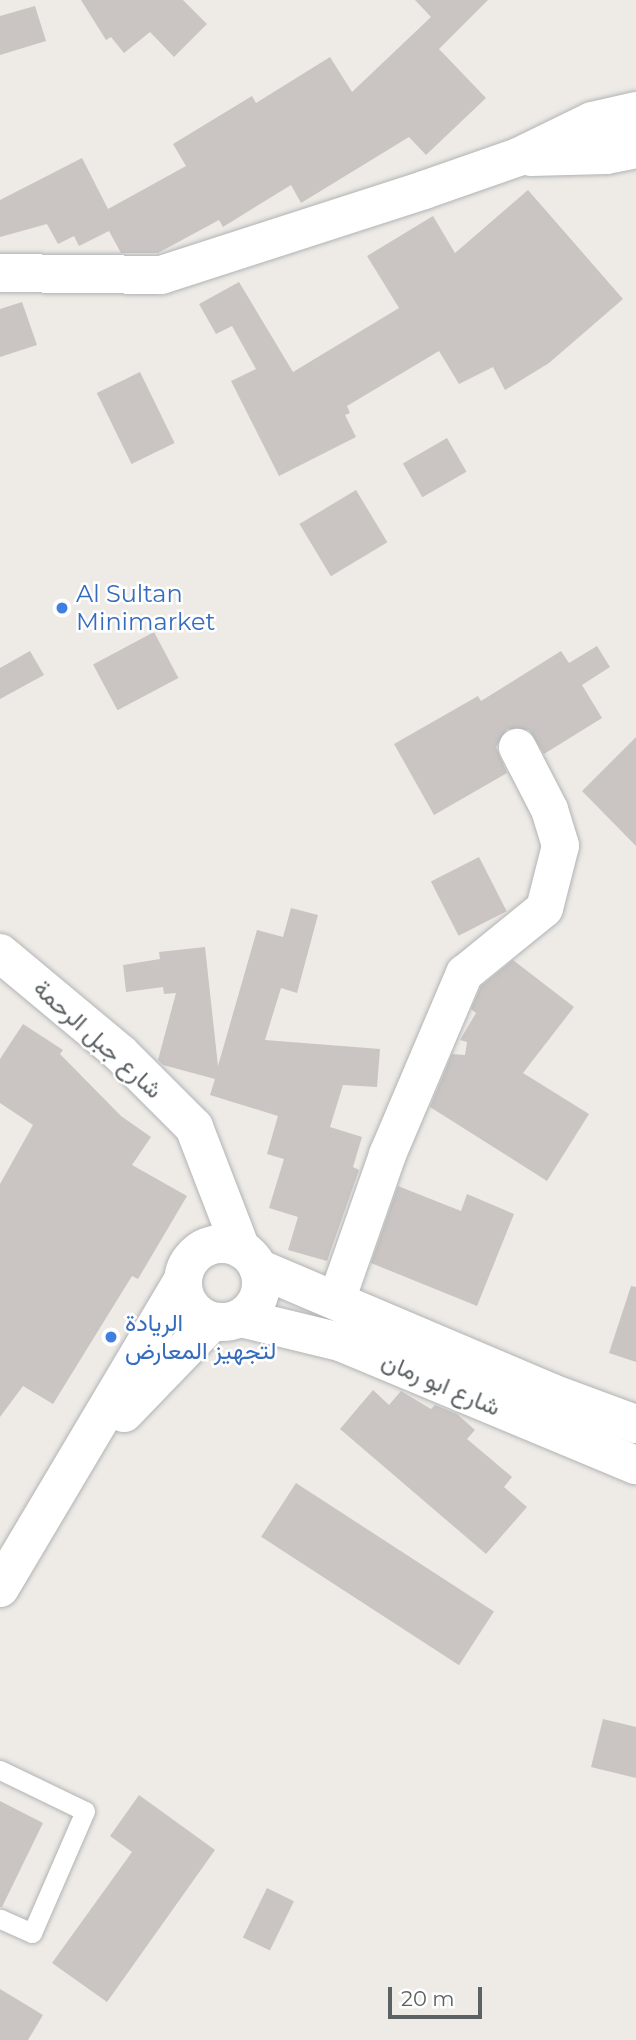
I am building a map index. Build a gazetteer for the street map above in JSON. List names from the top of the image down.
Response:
{
  "streets": {
    "main road": ["شارع جبل الرحمة", "شارع ابو رمان"]
  },
  "places": ["Al Sultan Minimarket", "الريادة لتجهيز المعارض"],
  "scale_bar": "20 m"
}
